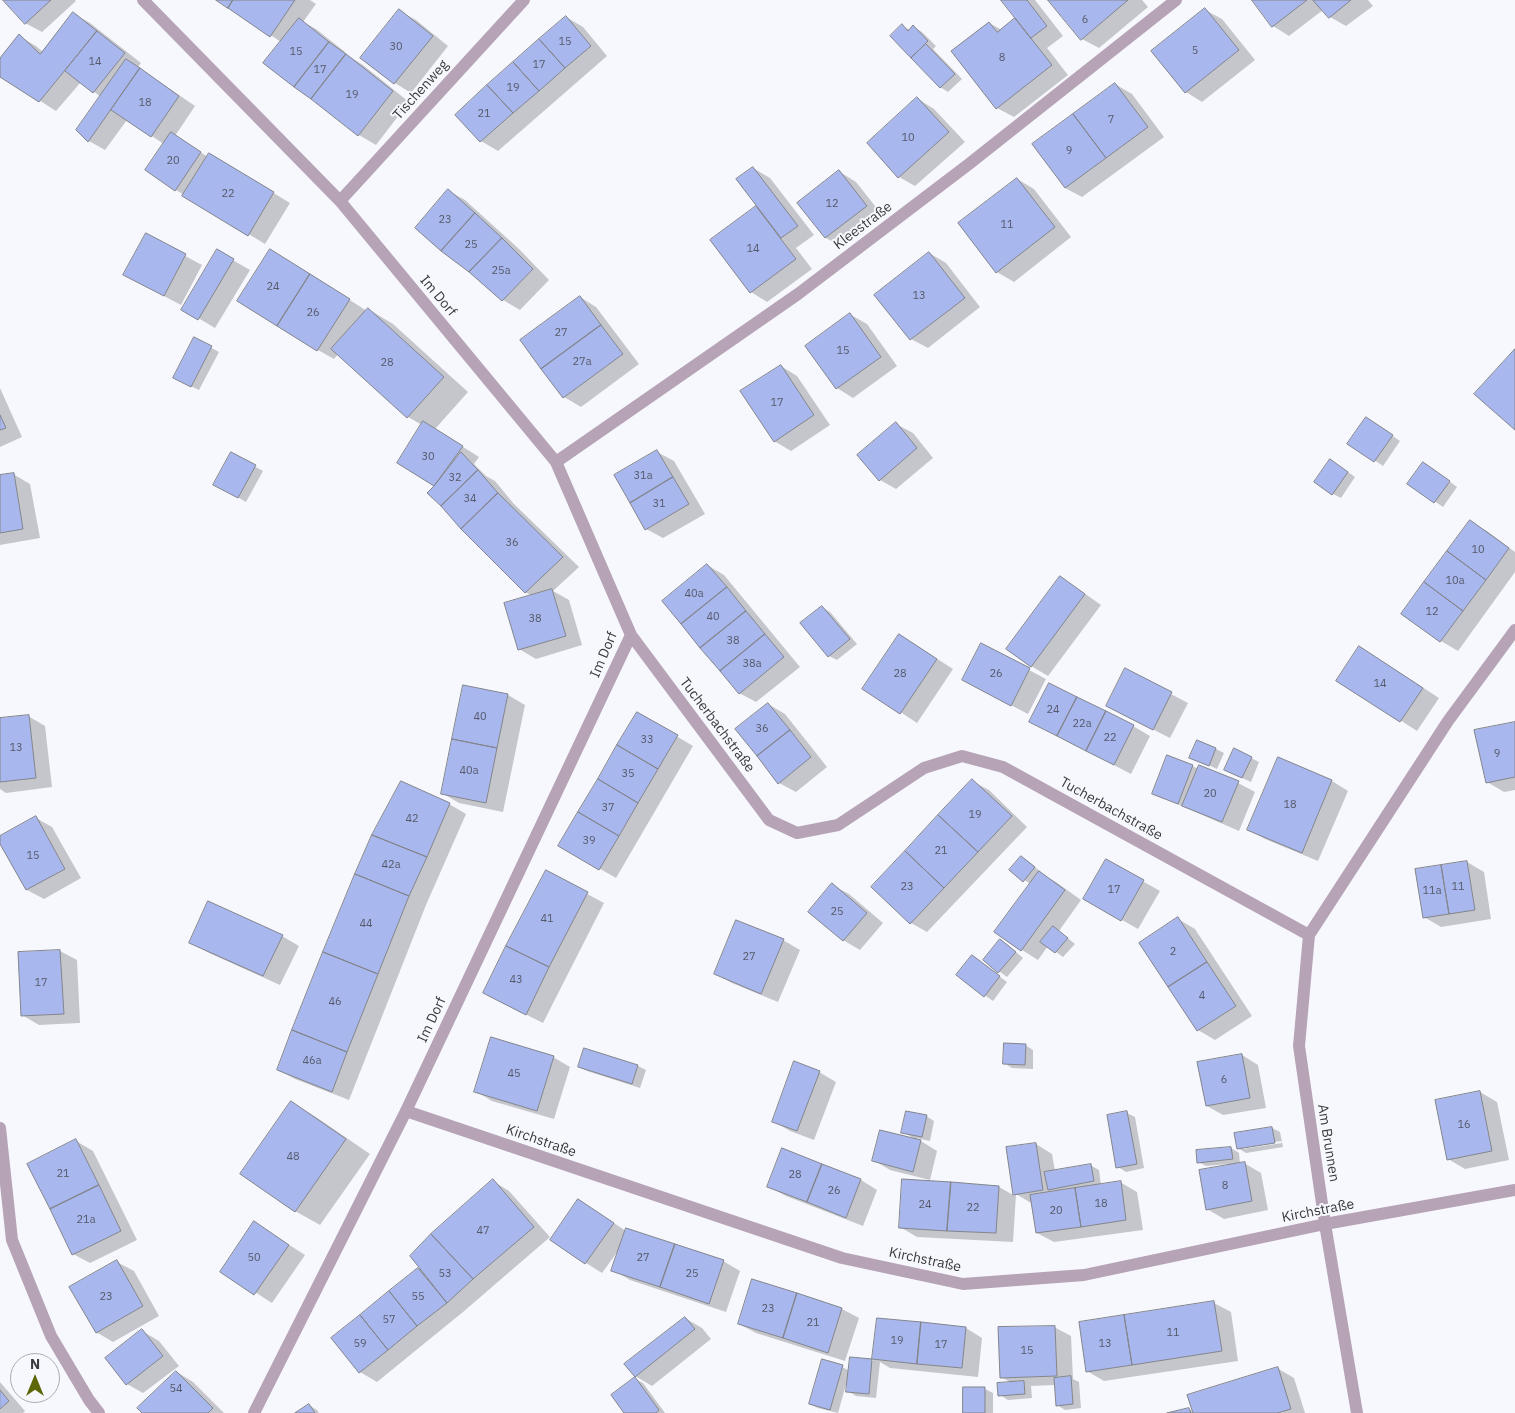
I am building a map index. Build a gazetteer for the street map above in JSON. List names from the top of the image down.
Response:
{
  "streets": {
    "street": [
      "Tischenweg",
      "Kleestraße",
      "Im Dorf",
      "Tucherbachstraße",
      "Kirchstraße",
      "Am Brunnen"
    ]
  },
  "crossings": [
    ["Tischenweg", "Im Dorf"],
    ["Kleestraße", "Im Dorf"],
    ["Im Dorf", "Tucherbachstraße"],
    ["Im Dorf", "Kirchstraße"],
    ["Tucherbachstraße", "Am Brunnen"],
    ["Kirchstraße", "Am Brunnen"]
  ],
  "house_numbers": [
    "6",
    "15",
    "30",
    "5",
    "15",
    "8",
    "14",
    "17",
    "17",
    "19",
    "19",
    "18",
    "21",
    "7",
    "10",
    "9",
    "20",
    "22",
    "12",
    "23",
    "11",
    "25",
    "14",
    "25a",
    "24",
    "13",
    "26",
    "27",
    "15",
    "27a",
    "28",
    "17",
    "30",
    "31a",
    "32",
    "34",
    "31",
    "36",
    "10",
    "10a",
    "40a",
    "12",
    "40",
    "38",
    "38",
    "38a",
    "28",
    "26",
    "14",
    "24",
    "40",
    "22a",
    "36",
    "22",
    "33",
    "13",
    "9",
    "40a",
    "35",
    "20",
    "18",
    "37",
    "19",
    "42",
    "39",
    "21",
    "15",
    "42a",
    "23",
    "11",
    "17",
    "11a",
    "25",
    "41",
    "44",
    "2",
    "27",
    "43",
    "17",
    "4",
    "46",
    "46a",
    "45",
    "6",
    "16",
    "48",
    "21",
    "28",
    "8",
    "26",
    "18",
    "24",
    "22",
    "20",
    "21a",
    "47",
    "50",
    "27",
    "53",
    "25",
    "23",
    "55",
    "23",
    "57",
    "21",
    "11",
    "19",
    "59",
    "13",
    "17",
    "15",
    "54"
  ],
  "north": "top"
}
